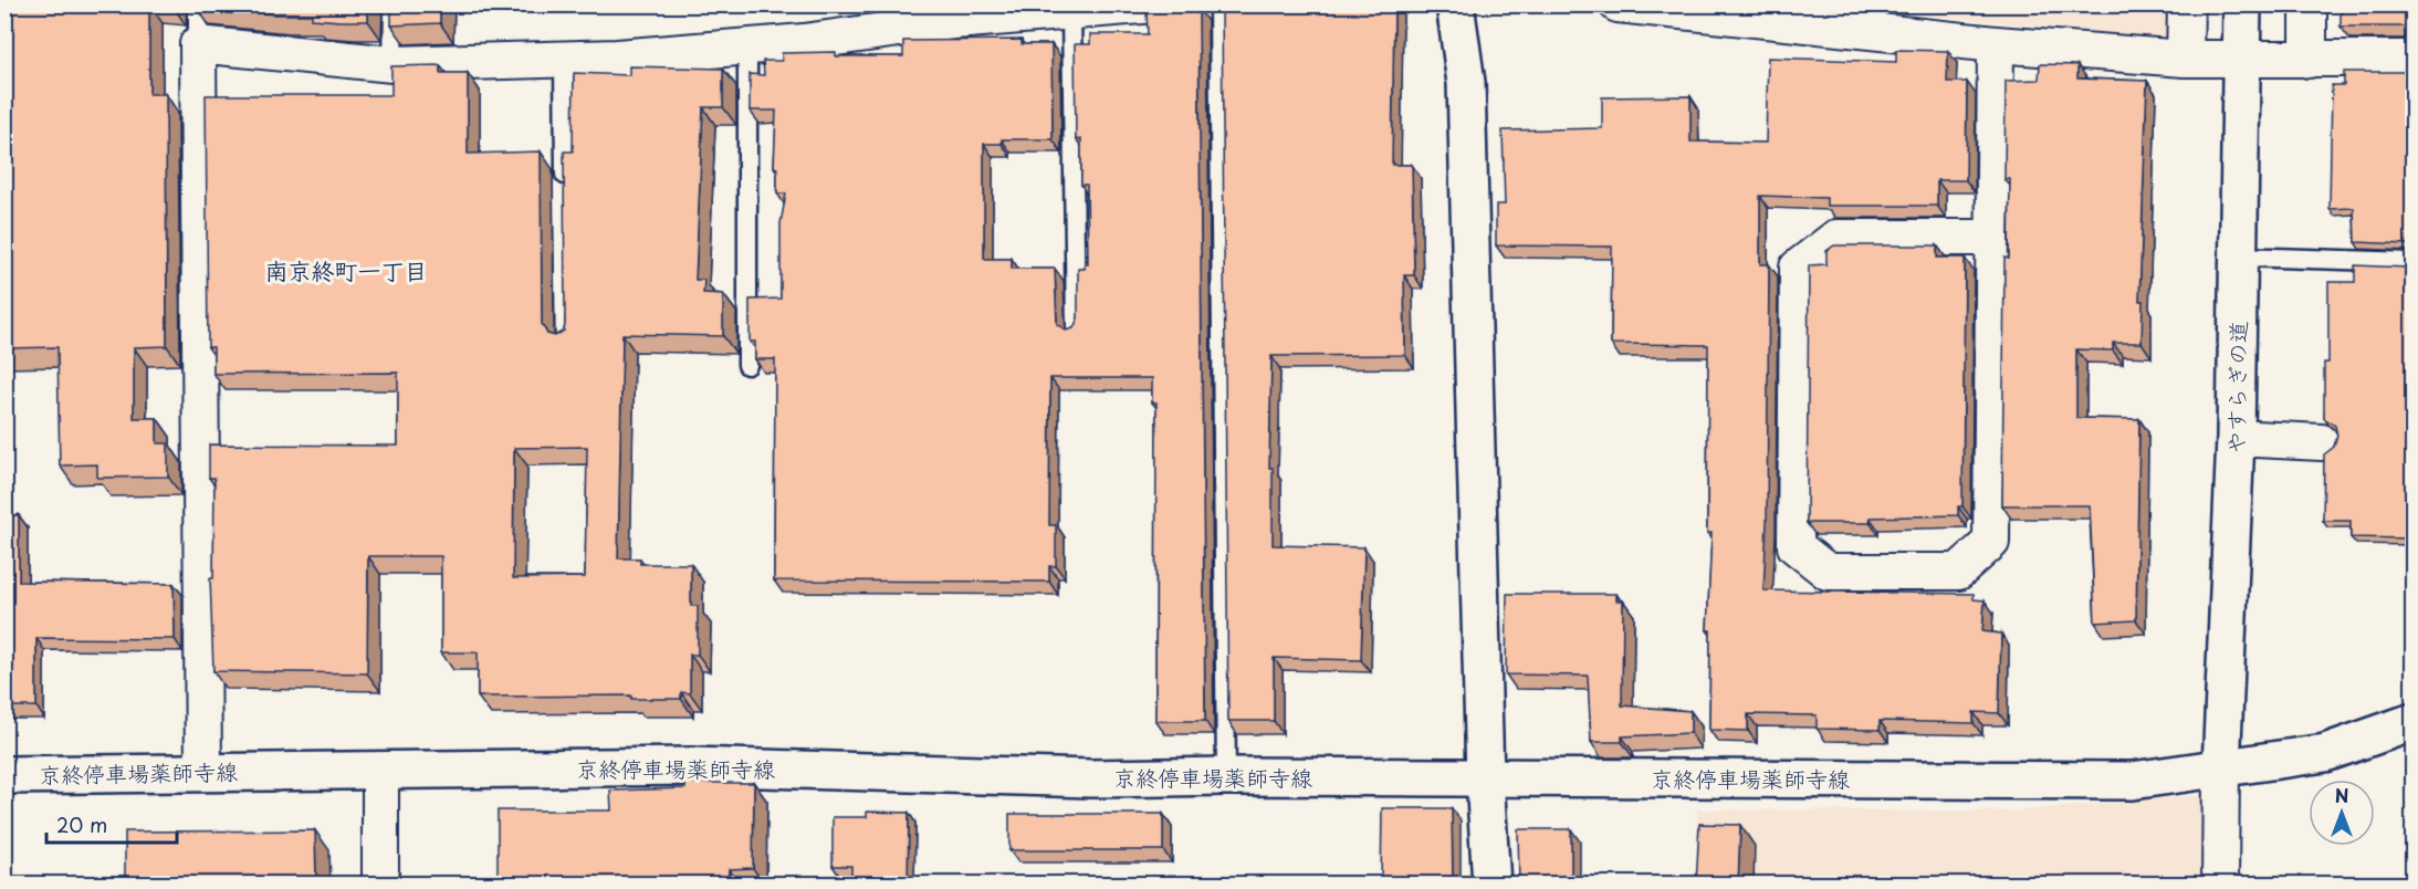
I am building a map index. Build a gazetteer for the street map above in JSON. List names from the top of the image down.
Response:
{
  "streets": {
    "main road": ["やすらぎの道", "京終停車場薬師寺線"]
  },
  "crossings": [
    ["やすらぎの道", "京終停車場薬師寺線"]
  ],
  "districts": ["南京終町一丁目"],
  "scale_bar": "20 m",
  "north": "top"
}
